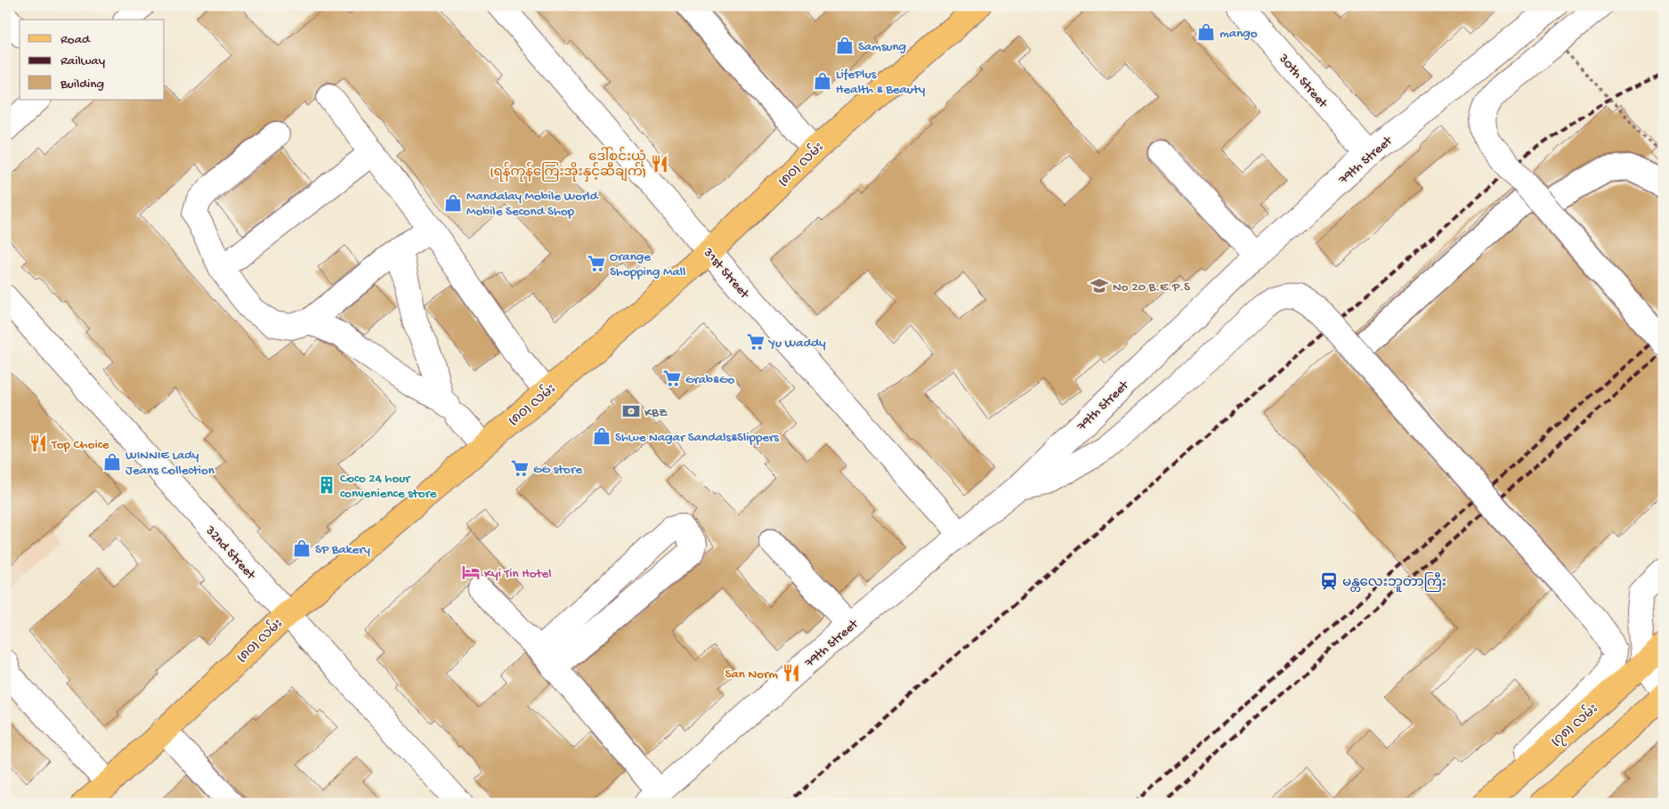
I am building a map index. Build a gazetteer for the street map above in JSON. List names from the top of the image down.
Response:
{
  "streets": {
    "main road": ["(၈၀) လမ်း", "(၇၈) လမ်း"],
    "street": [
      "30th Street",
      "79th Street",
      "31st Street",
      "32nd Street"
    ]
  },
  "crossings": [
    ["30th Street", "79th Street"],
    ["79th Street", "31st Street"],
    ["(၈၀) လမ်း", "31st Street"],
    ["(၈၀) လမ်း", "32nd Street"]
  ],
  "places": {
    "shop": [
      "mango",
      "Samsung",
      "LifePlus Health & Beauty",
      "Mandalay Mobile World Mobile Second Shop",
      "Shwe Nagar Sandals&Slippers",
      "WINNIE Lady Jeans Collection",
      "SP Bakery"
    ],
    "restaurant": ["ဒေါ်စင်းယုံ (ရန်ကုန်ကြေးအိုးနှင့်ဆီချက်)", "Top Choice", "San Norm"],
    "supermarket": [
      "Orange Shopping Mall",
      "Yu Waddy",
      "Grab&Go",
      "GG store"
    ],
    "school or university": ["No 20 B.E.P.S"],
    "bank": ["KBZ"],
    "building": ["Coco 24 hour convenience store"],
    "hotel": ["Kyi Tin Hotel"],
    "station": ["မန္တလေးဘူတာကြီး"]
  },
  "legend": ["Road", "Railway", "Building"]
}
